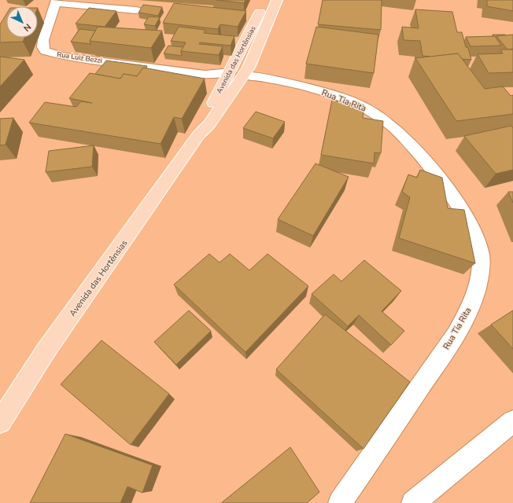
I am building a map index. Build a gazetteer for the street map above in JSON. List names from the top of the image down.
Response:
{
  "streets": {
    "main road": ["Avenida das Hortênsias"],
    "street": ["Rua Luiz Bezzi", "Rua Tia Rita"]
  },
  "crossings": [
    ["Rua Luiz Bezzi", "Avenida das Hortênsias"],
    ["Avenida das Hortênsias", "Rua Tia Rita"]
  ],
  "north": "bottom right"
}
